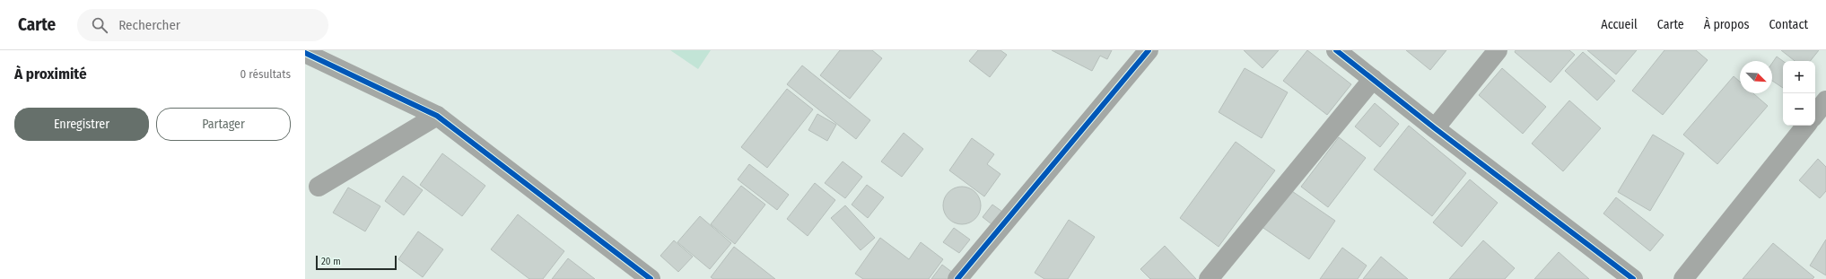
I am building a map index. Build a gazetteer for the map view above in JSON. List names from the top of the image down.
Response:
{
  "scale_bar": "20 m",
  "north": "bottom right",
  "page": {
    "header": "Carte",
    "search": "Rechercher",
    "nav": [
      "Accueil",
      "Carte",
      "À propos",
      "Contact"
    ],
    "heading": ["À proximité", "0 résultats"],
    "map_buttons": ["+", "−"],
    "buttons": ["Enregistrer", "Partager"],
    "scale": "20 m"
  }
}
